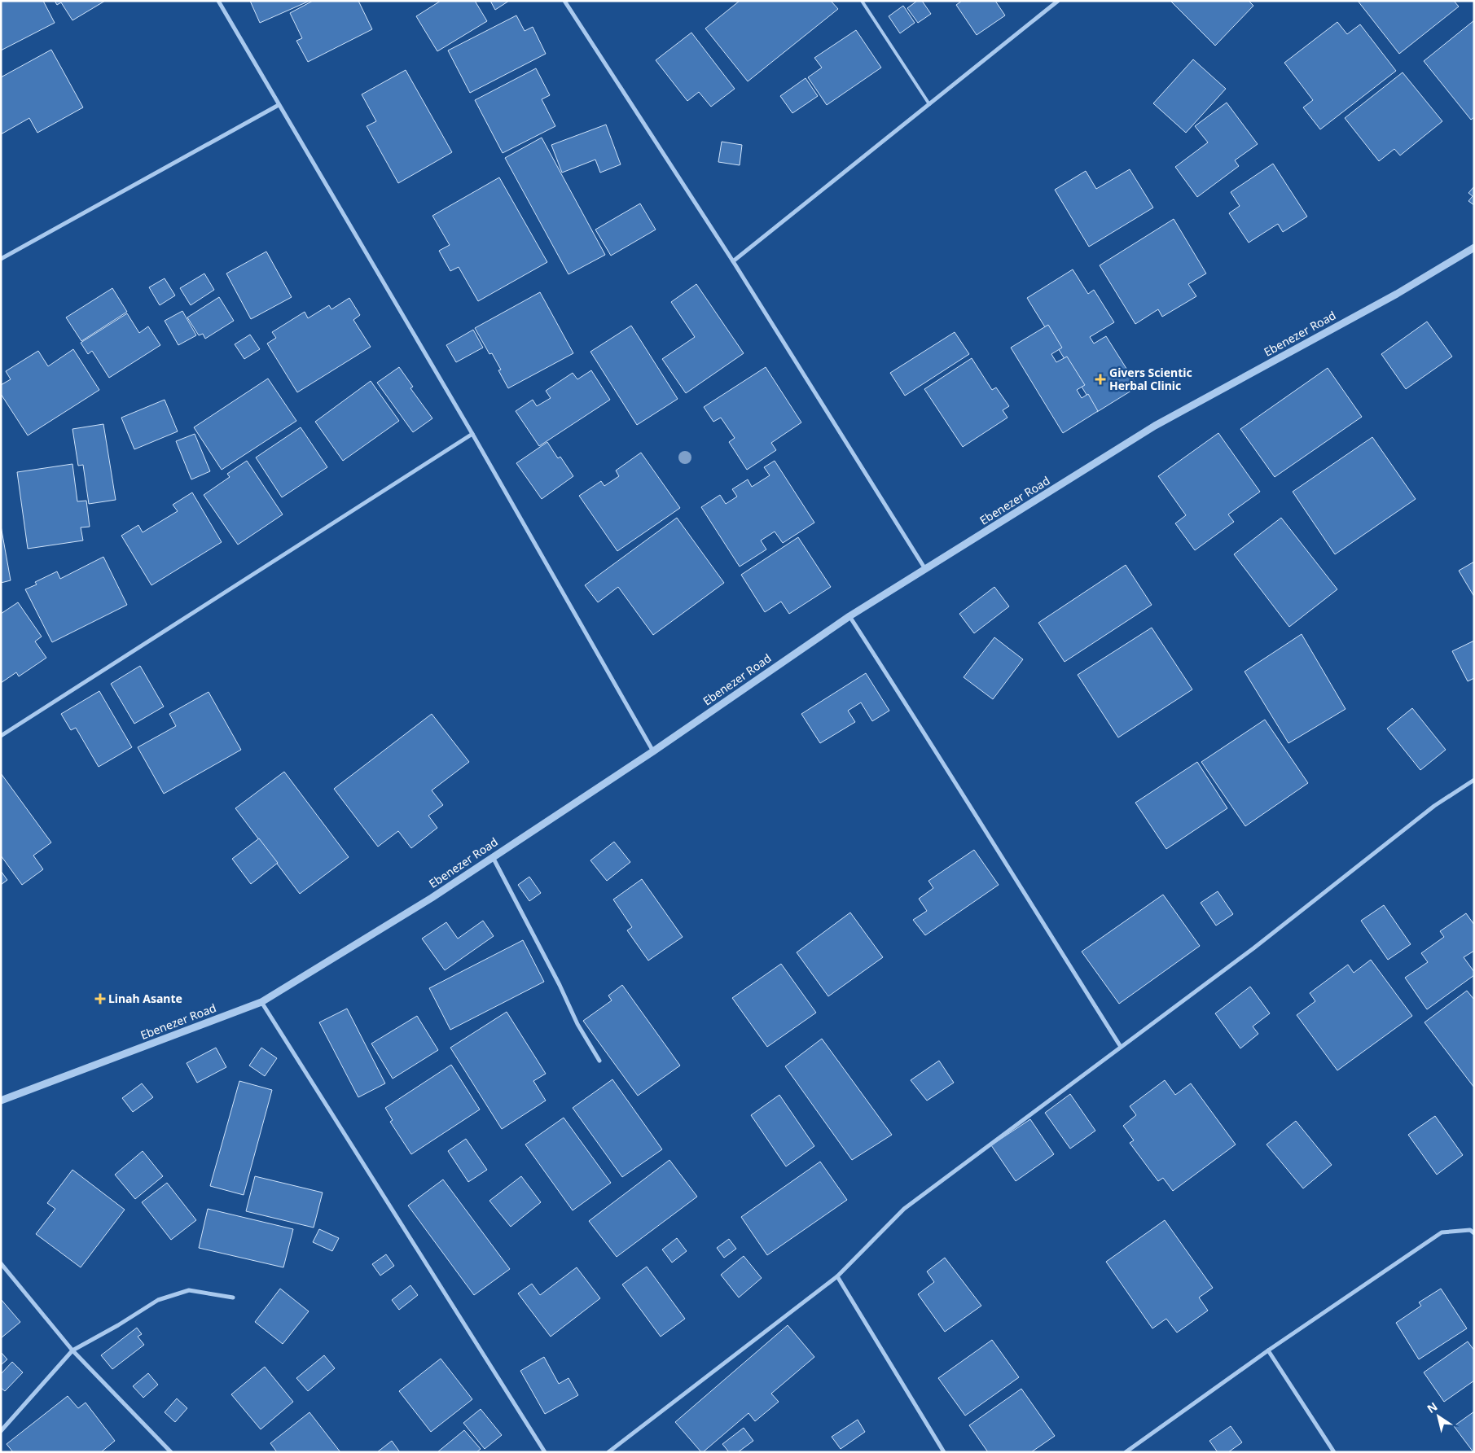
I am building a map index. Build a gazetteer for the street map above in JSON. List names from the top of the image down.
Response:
{
  "streets": {
    "street": ["Ebenezer Road"]
  },
  "places": {
    "health": ["Givers Scientic Herbal Clinic", "Linah Asante"]
  },
  "north": "top left"
}
